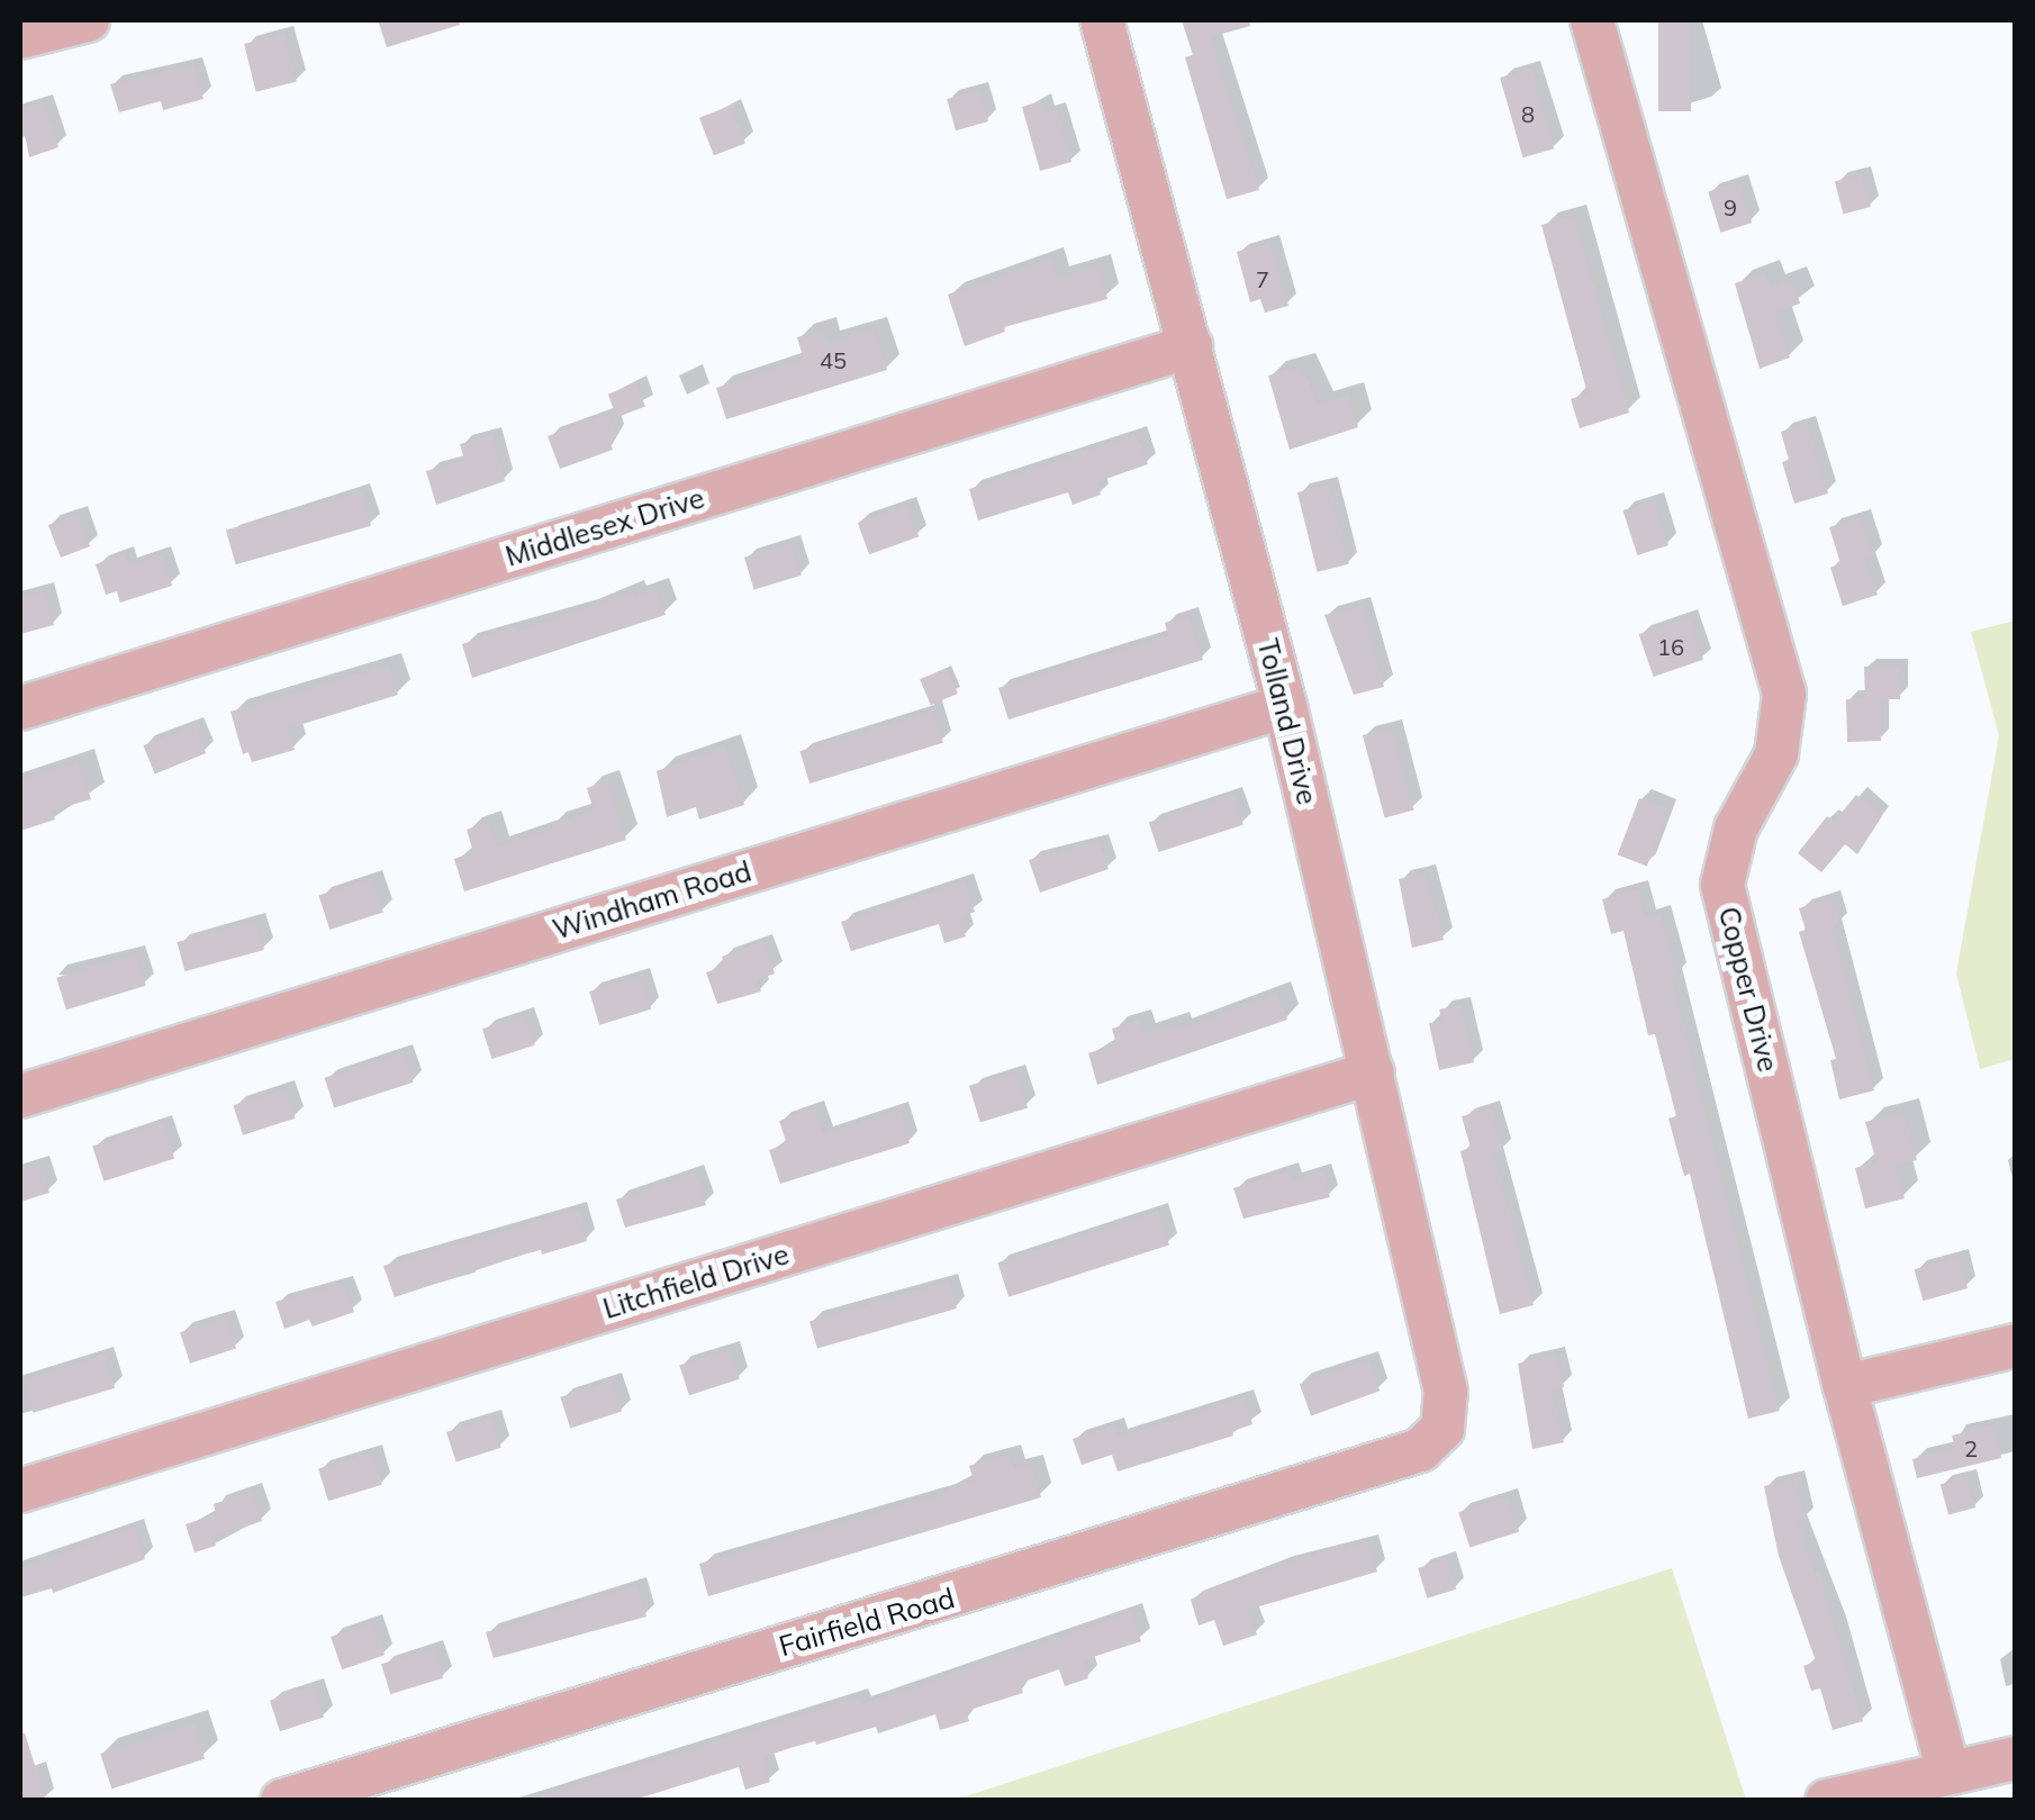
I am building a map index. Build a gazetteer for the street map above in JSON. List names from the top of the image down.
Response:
{
  "streets": {
    "street": [
      "Middlesex Drive",
      "Tolland Drive",
      "Windham Road",
      "Copper Drive",
      "Litchfield Drive",
      "Fairfield Road"
    ]
  },
  "crossings": [
    ["Middlesex Drive", "Tolland Drive"],
    ["Tolland Drive", "Windham Road"],
    ["Tolland Drive", "Litchfield Drive"],
    ["Tolland Drive", "Fairfield Road"]
  ],
  "house_numbers": [
    "8",
    "9",
    "7",
    "45",
    "16",
    "2"
  ]
}
